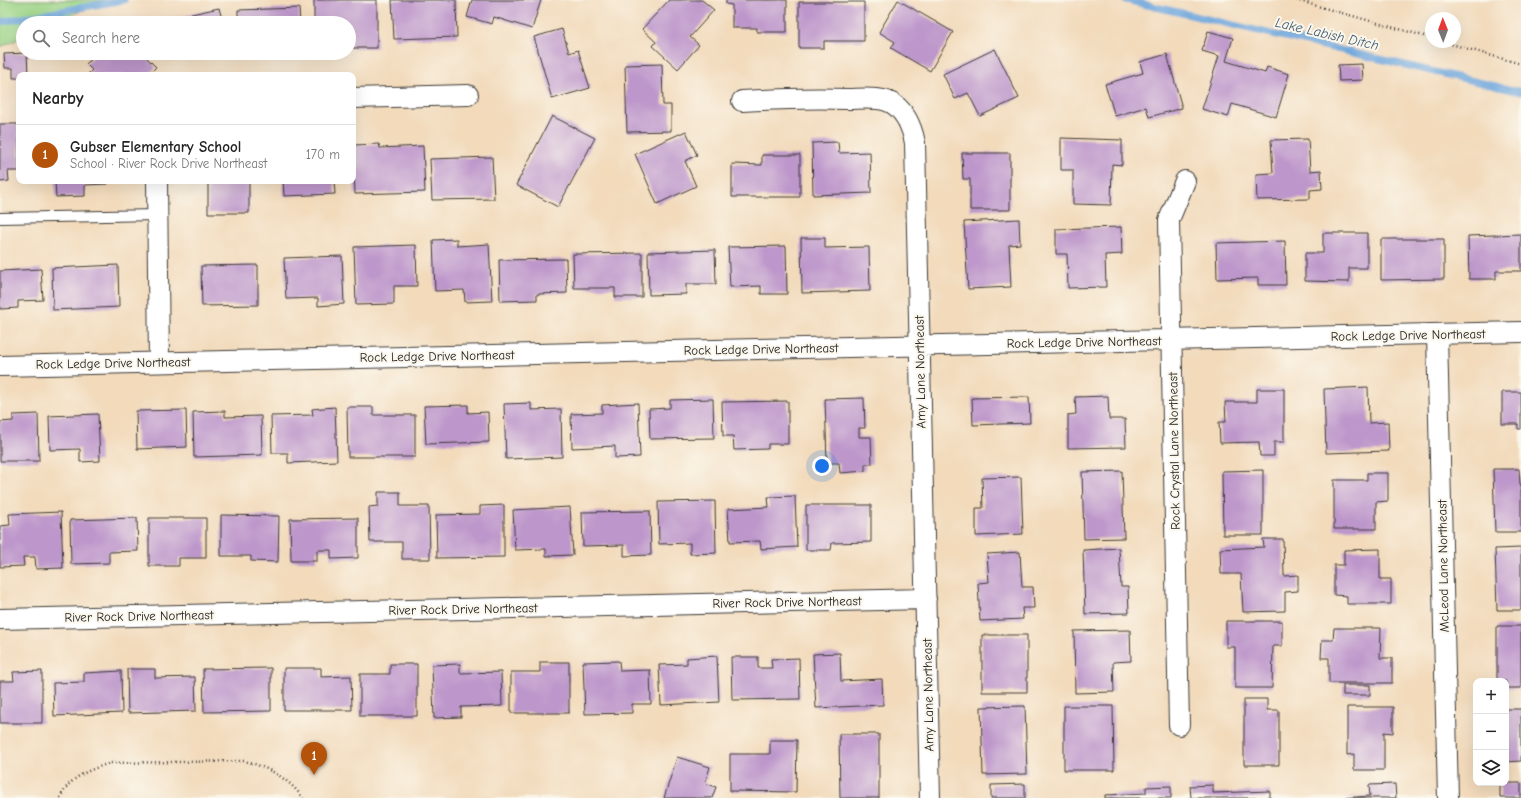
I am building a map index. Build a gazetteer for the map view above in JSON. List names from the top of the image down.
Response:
{
  "streets": {
    "street": [
      "Rock Ledge Drive Northeast",
      "Amy Lane Northeast",
      "Rock Crystal Lane Northeast",
      "McLeod Lane Northeast",
      "River Rock Drive Northeast"
    ]
  },
  "crossings": [
    ["Rock Ledge Drive Northeast", "Amy Lane Northeast"],
    ["Rock Ledge Drive Northeast", "Rock Crystal Lane Northeast"],
    ["Rock Ledge Drive Northeast", "McLeod Lane Northeast"],
    ["Amy Lane Northeast", "River Rock Drive Northeast"]
  ],
  "water": ["Lake Labish Ditch"],
  "north": "top",
  "page": {
    "search": "Search here",
    "heading": "Nearby",
    "list": [
      {
        "mark": "1",
        "name": "Gubser Elementary School",
        "note": "School · River Rock Drive Northeast",
        "value": "170 m"
      }
    ],
    "map_buttons": ["+", "−"],
    "pins": "1"
  }
}
